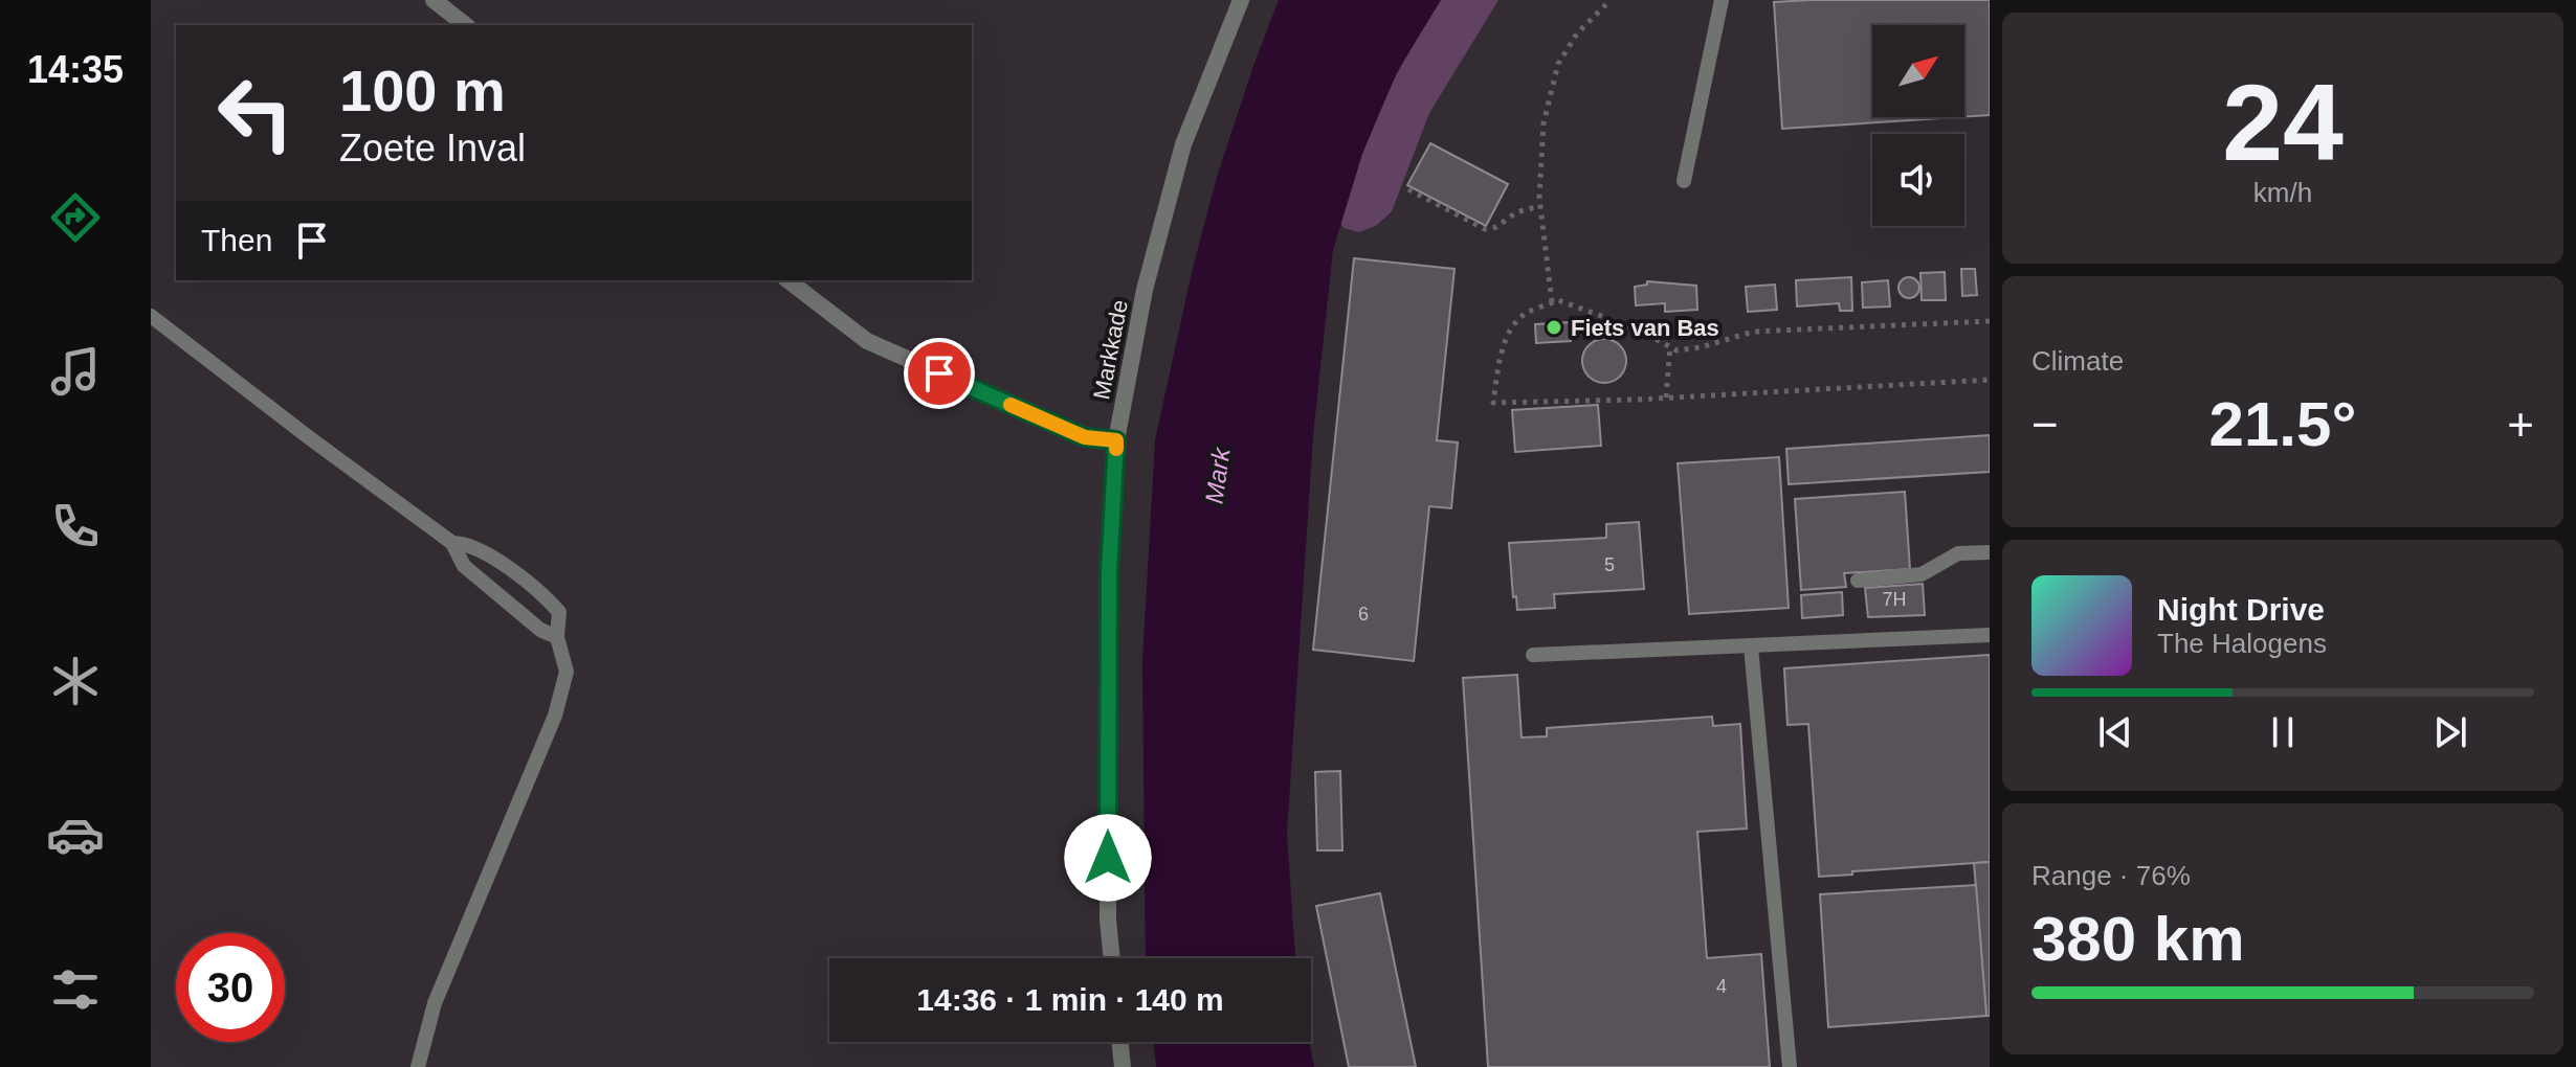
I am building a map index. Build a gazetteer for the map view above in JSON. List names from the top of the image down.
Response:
{
  "streets": {
    "street": ["Markkade"]
  },
  "water": ["Mark"],
  "places": ["Fiets van Bas"],
  "house_numbers": [
    "5",
    "7H",
    "6",
    "4"
  ],
  "north": "top right",
  "page": {
    "tabs": "14:35",
    "tile": [
      ["24", "km/h"],
      "Climate",
      ["Range · 76%", "380 km"]
    ],
    "turn": ["100 m", "Zoete Inval"],
    "then": "Then",
    "heat": ["−", "21.5°", "+"],
    "song": ["Night Drive", "The Halogens"],
    "limit": "30",
    "trip": "14:36 · 1 min · 140 m"
  }
}
